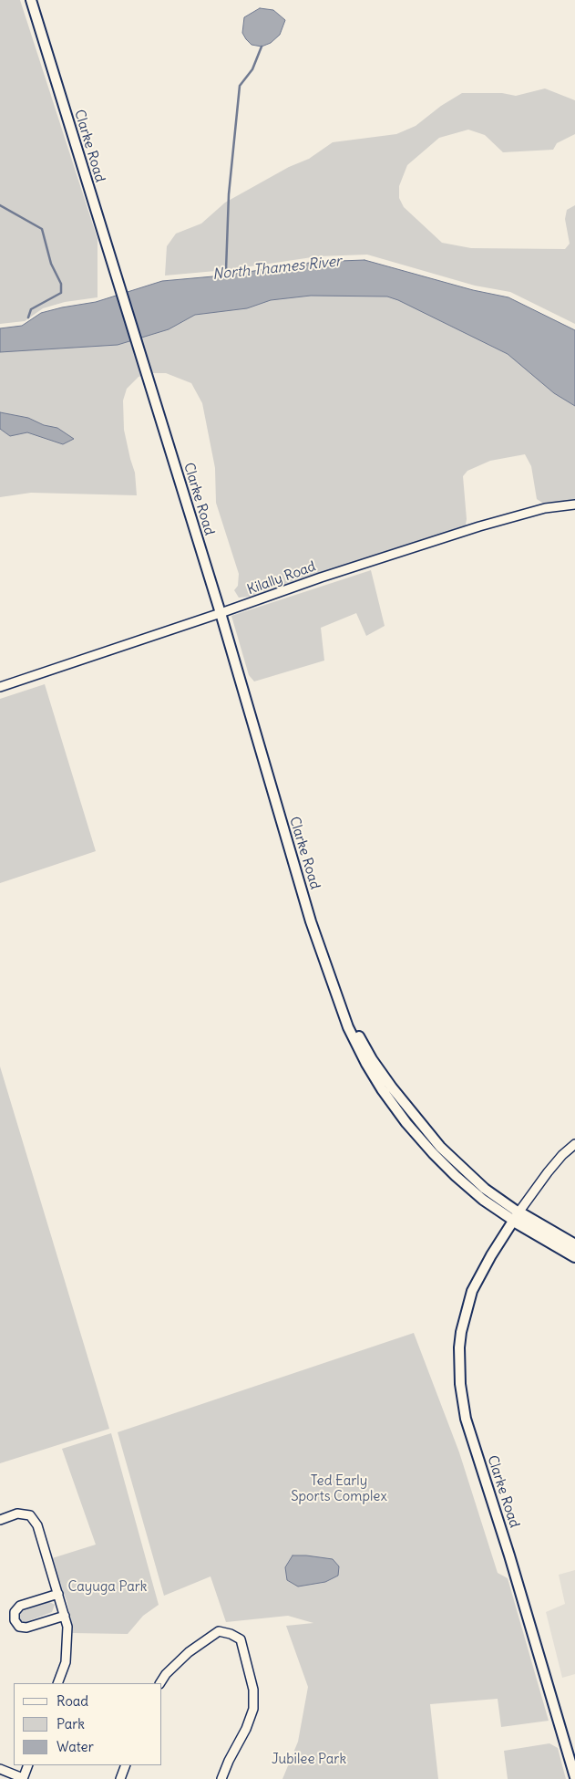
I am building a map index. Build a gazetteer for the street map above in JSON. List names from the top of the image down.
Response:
{
  "streets": {
    "main road": ["Clarke Road"],
    "street": ["Kilally Road"]
  },
  "crossings": [
    ["Clarke Road", "Kilally Road"]
  ],
  "water": ["North Thames River"],
  "parks": ["Ted Early Sports Complex", "Cayuga Park", "Jubilee Park"],
  "legend": ["Road", "Park", "Water"]
}
